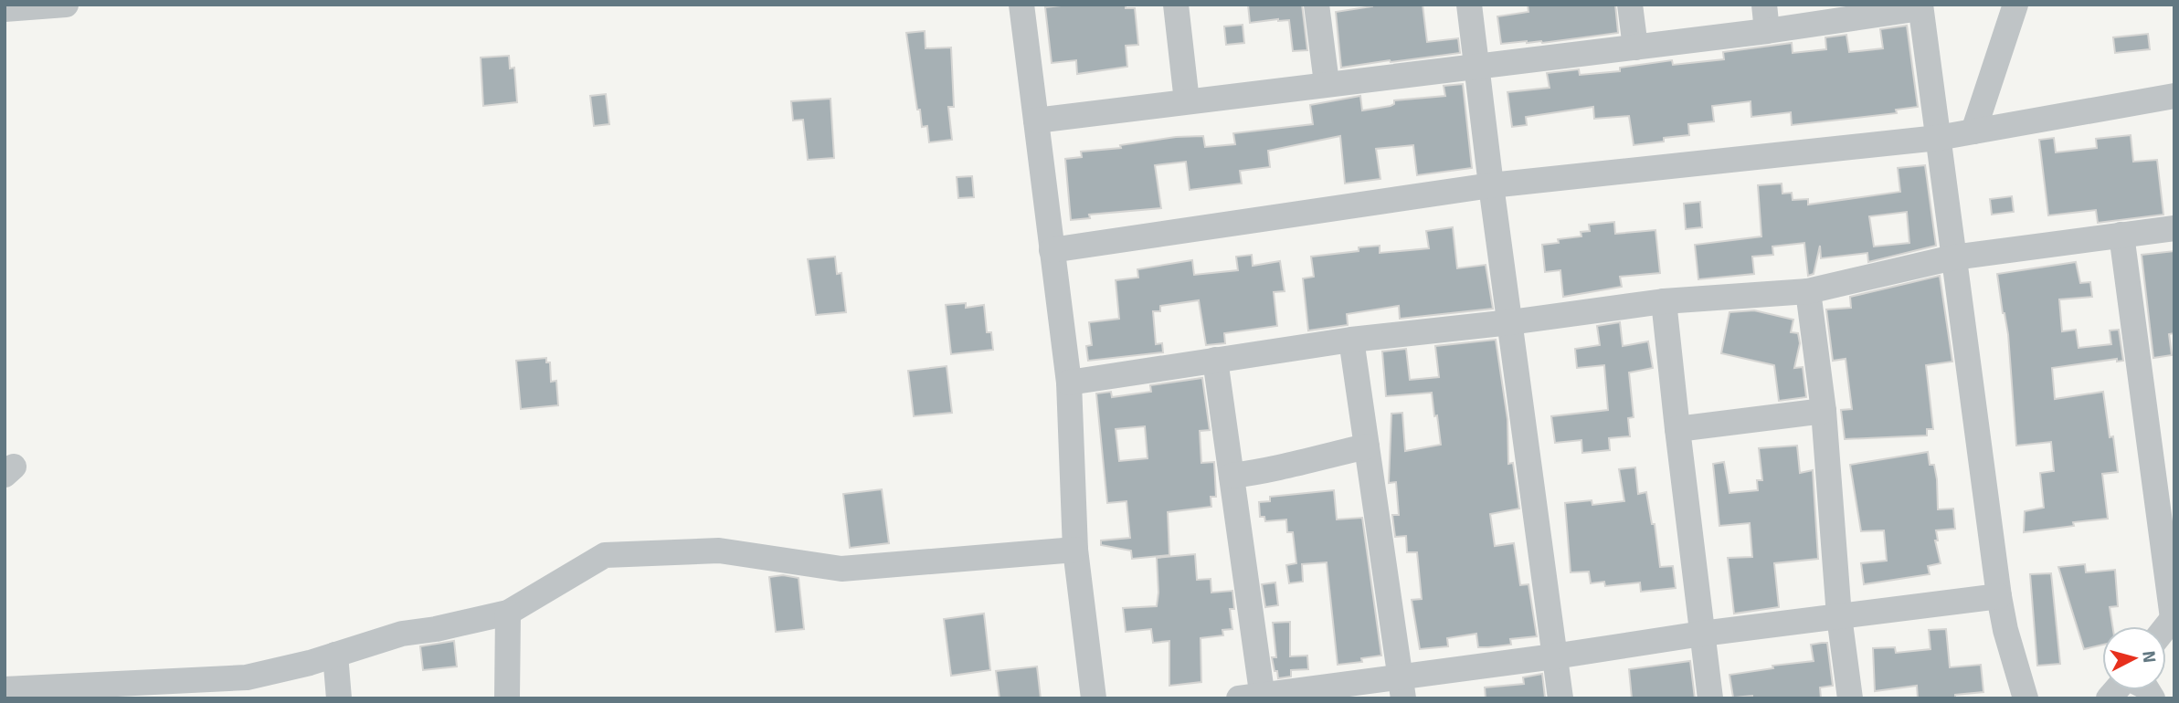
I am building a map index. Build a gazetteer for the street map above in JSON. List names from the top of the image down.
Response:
{
  "north": "right"
}
